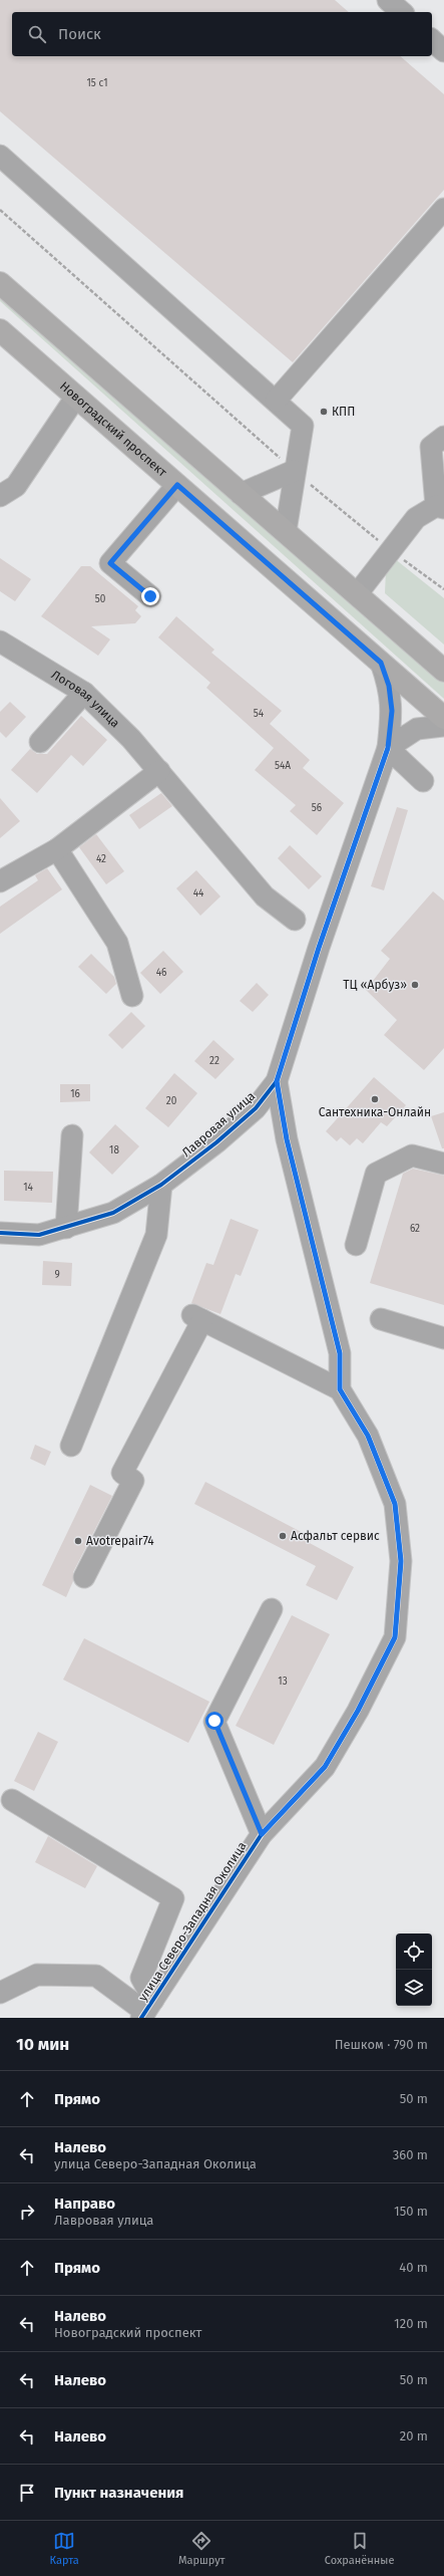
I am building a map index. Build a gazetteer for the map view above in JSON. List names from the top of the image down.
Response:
{
  "streets": {
    "main road": ["Новоградский проспект"],
    "street": ["Логовая улица", "Лавровая улица", "улица Северо-Западная Околица"]
  },
  "crossings": [
    ["Новоградский проспект", "Лавровая улица"]
  ],
  "places": [
    "КПП",
    "ТЦ «Арбуз»",
    "Сантехника-Онлайн",
    "Асфальт сервис",
    "Avotrepair74"
  ],
  "house_numbers": [
    "15 с1",
    "50",
    "54",
    "54А",
    "56",
    "42",
    "44",
    "46",
    "22",
    "16",
    "20",
    "18",
    "14",
    "62",
    "9",
    "13"
  ],
  "page": {
    "search": "Поиск",
    "heading": ["10 мин", "Пешком · 790 m"],
    "list": [
      ["Прямо", "50 m"],
      ["Налево", "улица Северо-Западная Околица", "360 m"],
      ["Направо", "Лавровая улица", "150 m"],
      ["Прямо", "40 m"],
      ["Налево", "Новоградский проспект", "120 m"],
      ["Налево", "50 m"],
      ["Налево", "20 m"],
      "Пункт назначения"
    ],
    "nav": ["Карта", "Маршрут", "Сохранённые"]
  }
}
